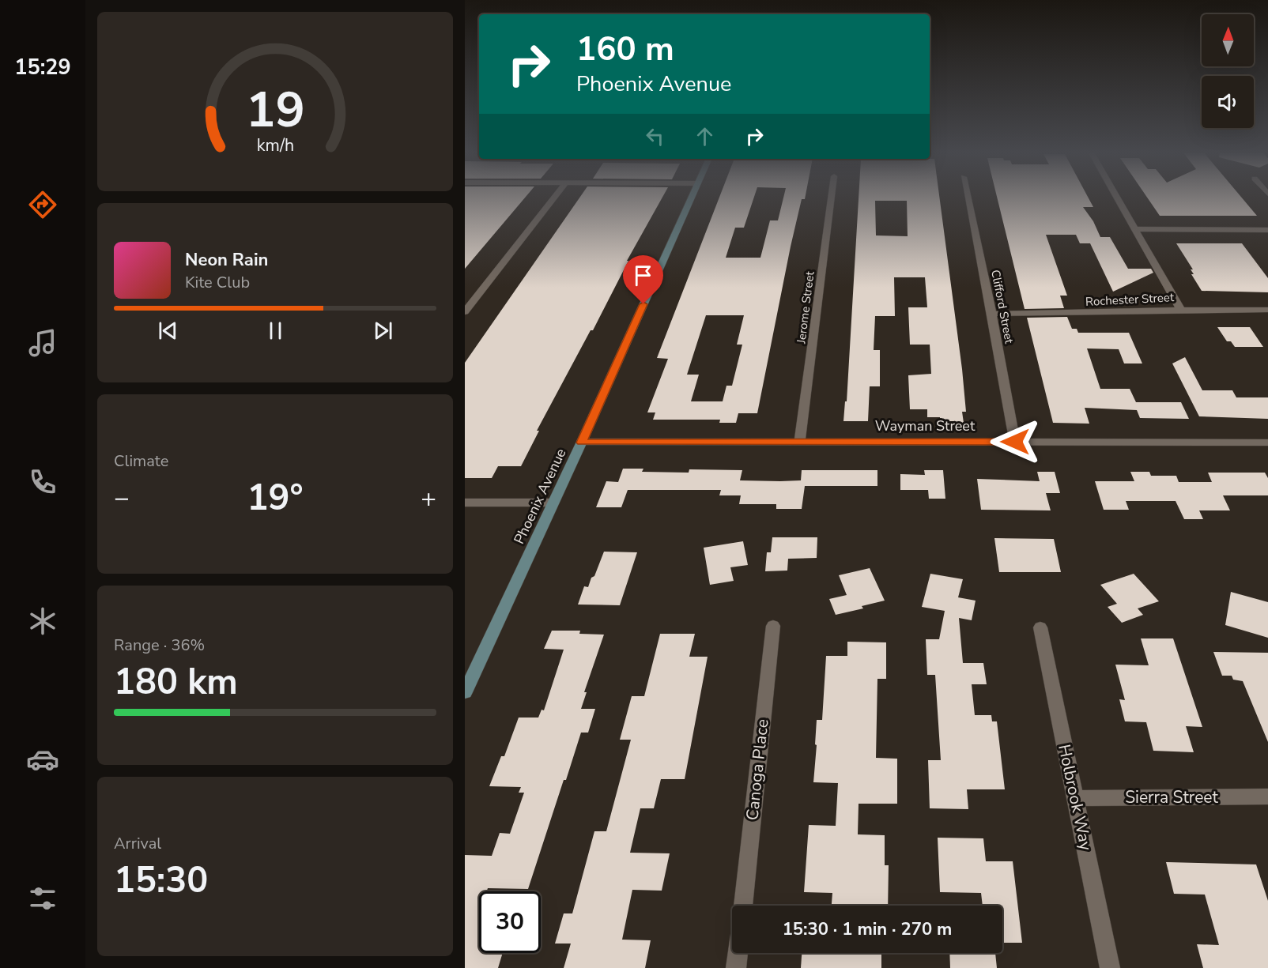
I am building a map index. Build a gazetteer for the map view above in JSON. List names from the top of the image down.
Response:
{
  "streets": {
    "street": [
      "Rochester Street",
      "Clifford Street",
      "Jerome Street",
      "Wayman Street",
      "Phoenix Avenue",
      "Canoga Place",
      "Holbrook Way",
      "Sierra Street"
    ]
  },
  "crossings": [
    ["Rochester Street", "Clifford Street"],
    ["Clifford Street", "Wayman Street"],
    ["Jerome Street", "Wayman Street"],
    ["Wayman Street", "Phoenix Avenue"],
    ["Holbrook Way", "Sierra Street"]
  ],
  "north": "top",
  "page": {
    "tabs": "15:29",
    "turn": ["160 m", "Phoenix Avenue"],
    "song": ["Neon Rain", "Kite Club"],
    "tile": [
      "Climate",
      ["Range · 36%", "180 km"],
      ["Arrival", "15:30"]
    ],
    "heat": ["−", "19°", "+"],
    "limit": "30",
    "trip": "15:30 · 1 min · 270 m",
    "gauge": ["19", "km/h"]
  }
}
